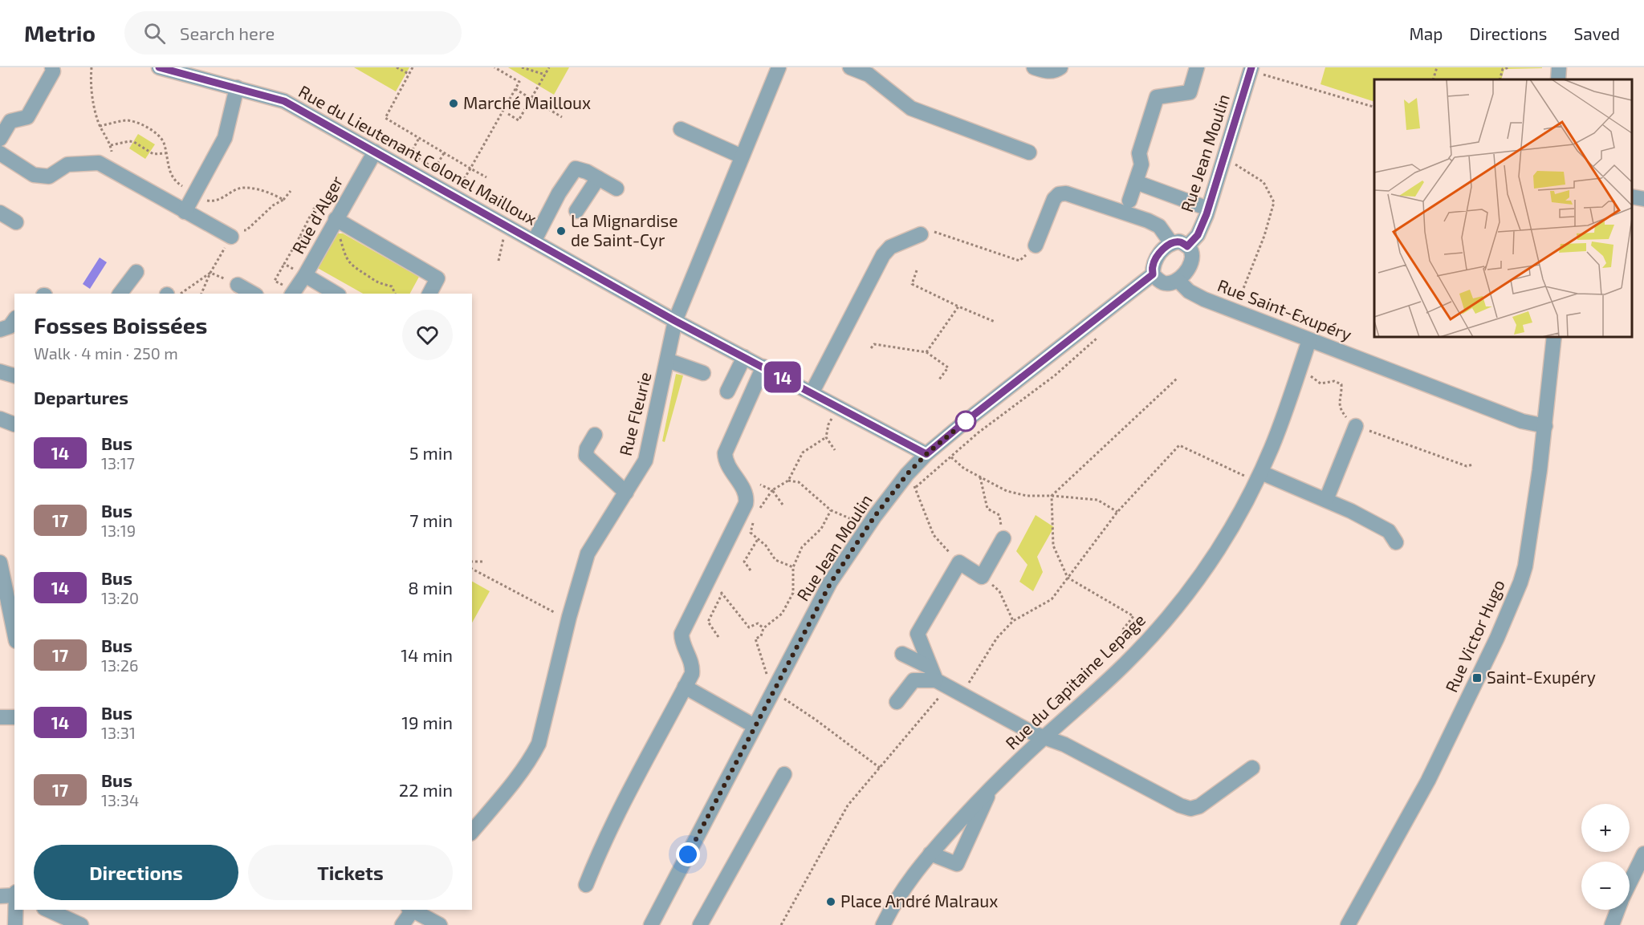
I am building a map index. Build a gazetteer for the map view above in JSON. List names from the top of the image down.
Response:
{
  "streets": {
    "street": [
      "Rue Jean Moulin",
      "Rue du Lieutenant Colonel Mailloux",
      "Rue d'Alger",
      "Rue Saint-Exupéry",
      "Rue Fleurie",
      "Rue Victor Hugo",
      "Rue du Capitaine Lepage"
    ]
  },
  "crossings": [
    ["Rue Jean Moulin", "Rue du Lieutenant Colonel Mailloux"],
    ["Rue Jean Moulin", "Rue Saint-Exupéry"],
    ["Rue du Lieutenant Colonel Mailloux", "Rue d'Alger"],
    ["Rue du Lieutenant Colonel Mailloux", "Rue Fleurie"],
    ["Rue Saint-Exupéry", "Rue Victor Hugo"],
    ["Rue Saint-Exupéry", "Rue du Capitaine Lepage"]
  ],
  "places": {
    "other": ["Marché Mailloux", "La Mignardise de Saint-Cyr", "Place André Malraux"],
    "transit": ["Saint-Exupéry"]
  },
  "lines": ["bus line 14"],
  "page": {
    "header": "Metrio",
    "search": "Search here",
    "nav": ["Map", "Directions", "Saved"],
    "on_map": "14",
    "heading": [
      ["Fosses Boissées", "Walk · 4 min · 250 m"],
      "Departures"
    ],
    "list": [
      {
        "mark": "14",
        "name": "Bus",
        "note": "13:17",
        "value": "5 min"
      },
      {
        "mark": "17",
        "name": "Bus",
        "note": "13:19",
        "value": "7 min"
      },
      {
        "mark": "14",
        "name": "Bus",
        "note": "13:20",
        "value": "8 min"
      },
      {
        "mark": "17",
        "name": "Bus",
        "note": "13:26",
        "value": "14 min"
      },
      {
        "mark": "14",
        "name": "Bus",
        "note": "13:31",
        "value": "19 min"
      },
      {
        "mark": "17",
        "name": "Bus",
        "note": "13:34",
        "value": "22 min"
      }
    ],
    "map_buttons": ["+", "−"],
    "buttons": ["Directions", "Tickets"]
  }
}
